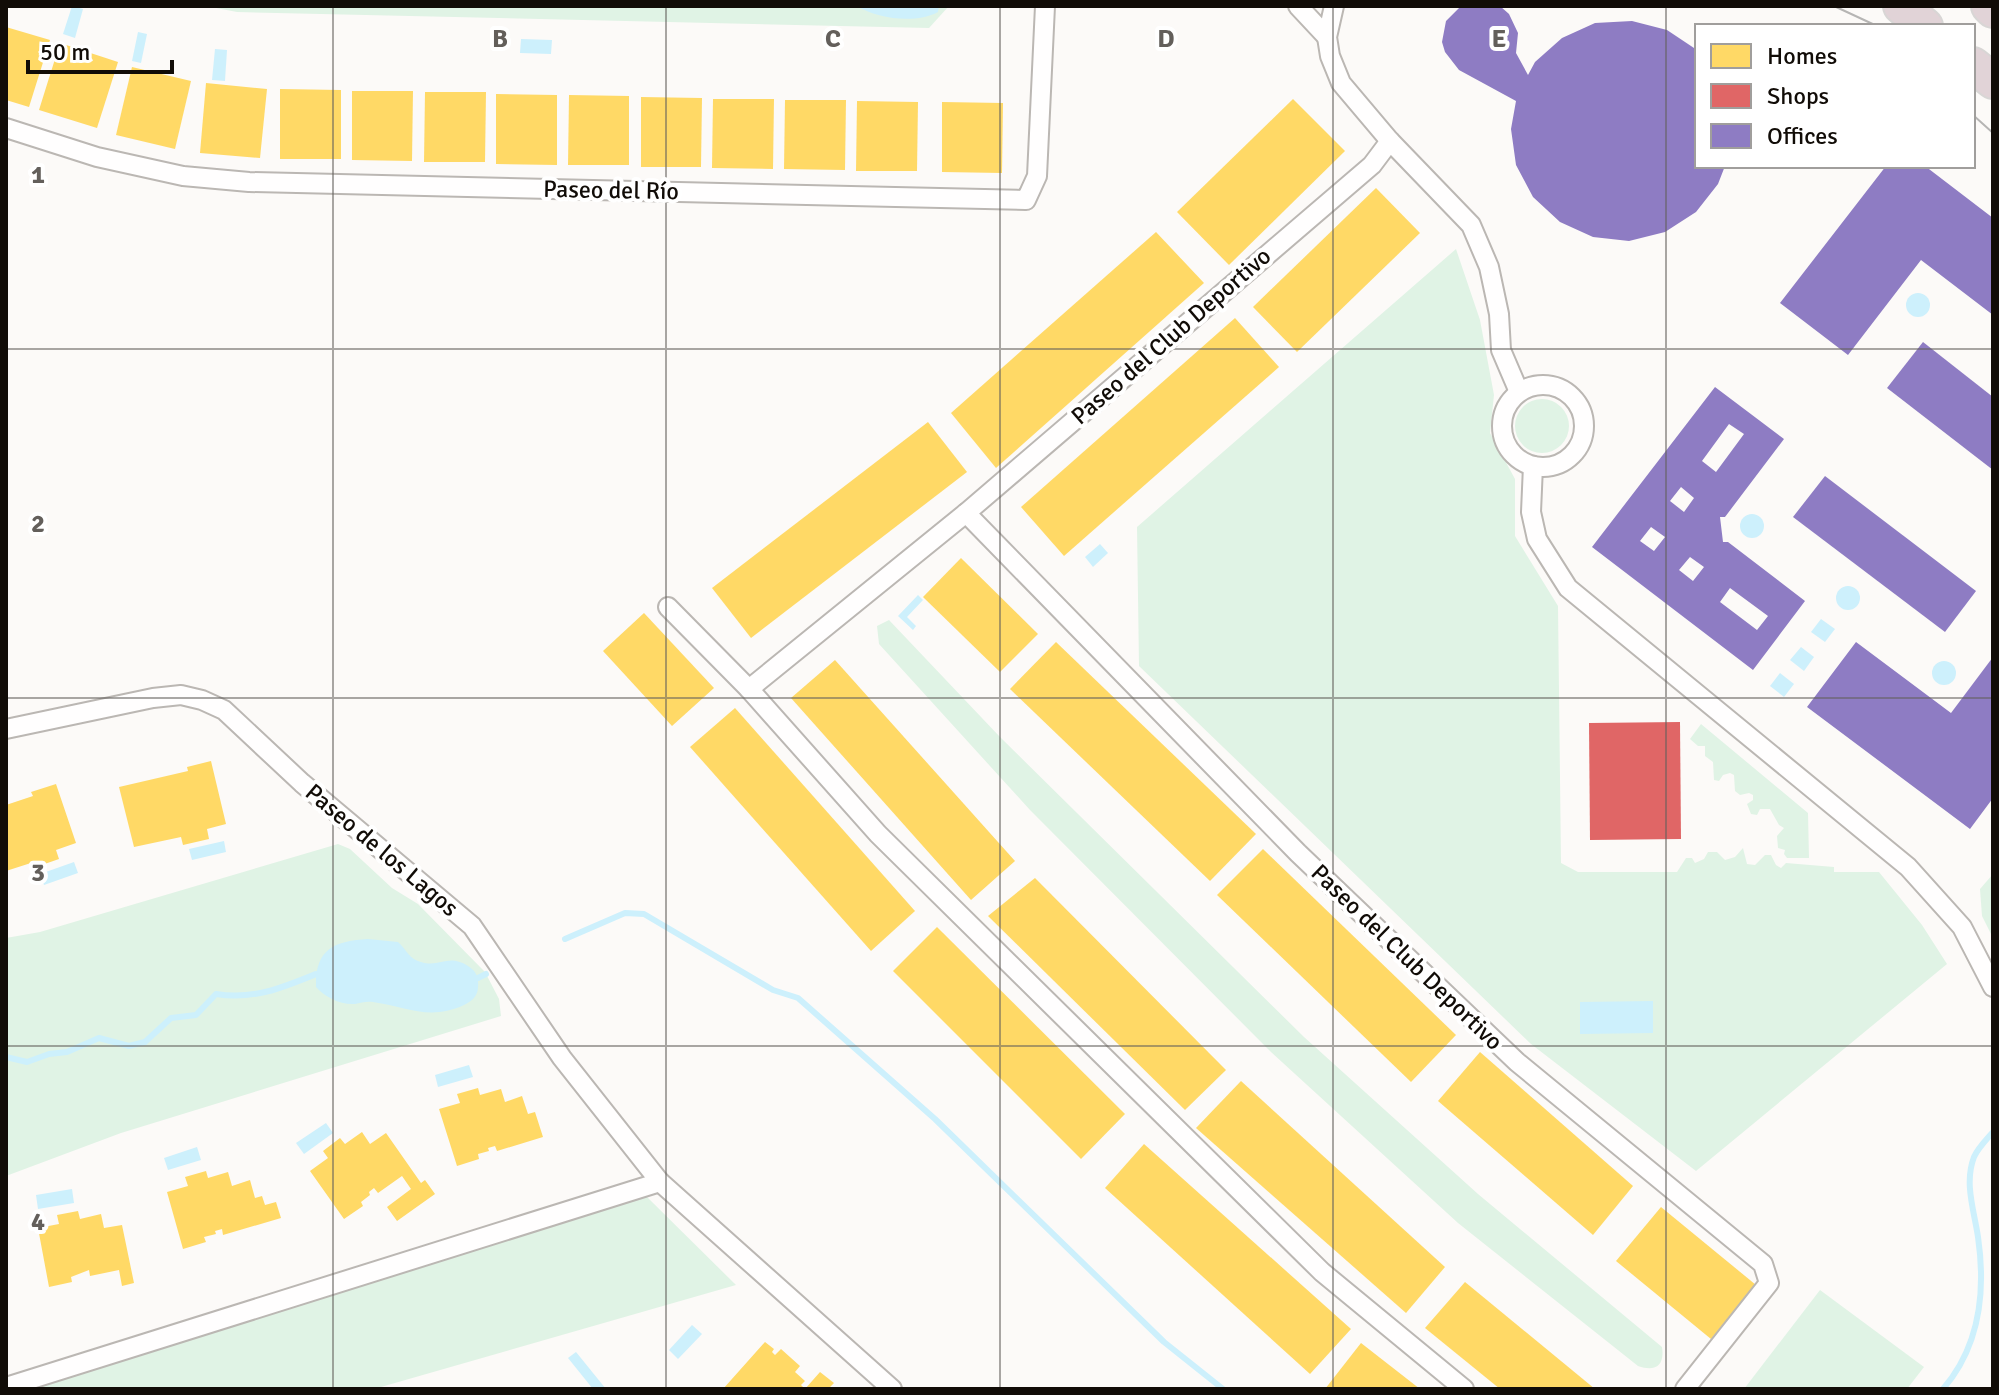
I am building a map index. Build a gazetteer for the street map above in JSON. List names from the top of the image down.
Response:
{
  "streets": {
    "street": ["Paseo del Río", "Paseo del Club Deportivo", "Paseo de los Lagos"]
  },
  "legend": ["Homes", "Shops", "Offices"],
  "scale_bar": "50 m",
  "grid": {
    "columns": [
      "B",
      "C",
      "D",
      "E"
    ],
    "rows": [
      "1",
      "2",
      "3",
      "4"
    ]
  }
}
